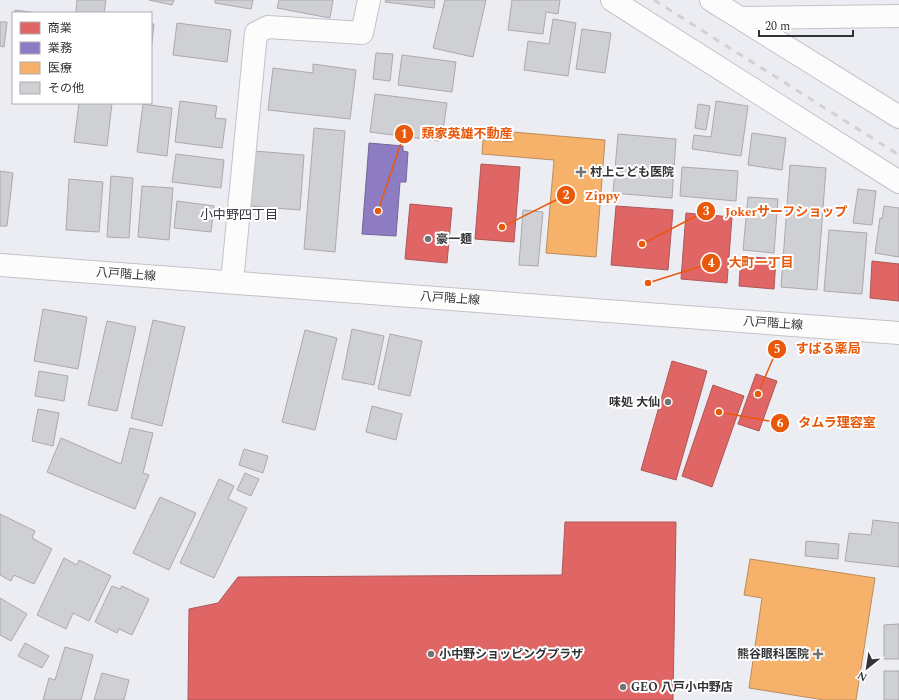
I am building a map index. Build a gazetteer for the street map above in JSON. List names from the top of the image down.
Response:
{
  "streets": {
    "street": ["八戸階上線"]
  },
  "districts": ["小中野四丁目"],
  "places": {
    "health": ["村上こども医院", "熊谷眼科医院"],
    "other": [
      "類家英雄不動産",
      "Zippy",
      "豪一麺",
      "Jokerサーフショップ",
      "大町一丁目",
      "すばる薬局",
      "味処 大仙",
      "タムラ理容室",
      "小中野ショッピングプラザ",
      "GEO 八戸小中野店"
    ]
  },
  "legend": [
    "商業",
    "業務",
    "医療",
    "その他"
  ],
  "scale_bar": "20 m",
  "north": "bottom left"
}
